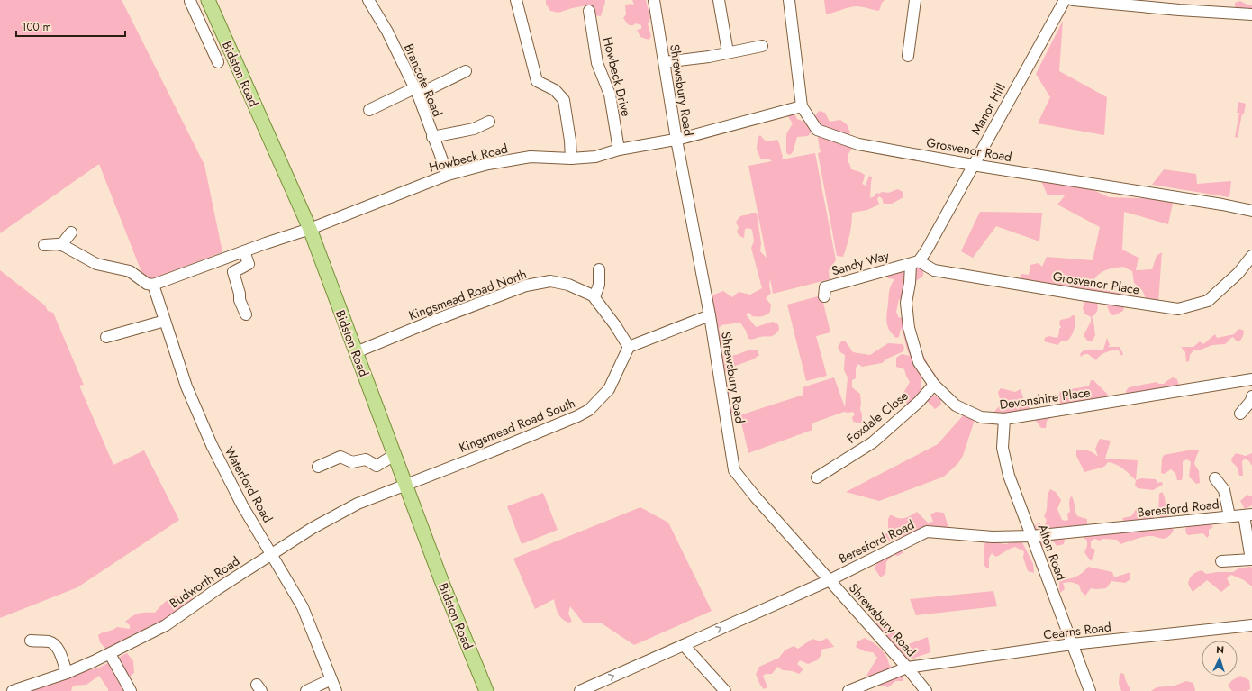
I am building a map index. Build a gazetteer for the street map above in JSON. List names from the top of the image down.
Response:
{
  "streets": {
    "main road": ["Bidston Road"],
    "street": [
      "Howbeck Drive",
      "Brancote Road",
      "Shrewsbury Road",
      "Manor Hill",
      "Grosvenor Road",
      "Howbeck Road",
      "Sandy Way",
      "Grosvenor Place",
      "Kingsmead Road North",
      "Devonshire Place",
      "Foxdale Close",
      "Kingsmead Road South",
      "Waterford Road",
      "Beresford Road",
      "Alton Road",
      "Budworth Road",
      "Cearns Road"
    ]
  },
  "crossings": [
    ["Bidston Road", "Howbeck Road"],
    ["Bidston Road", "Kingsmead Road North"],
    ["Bidston Road", "Kingsmead Road South"],
    ["Bidston Road", "Budworth Road"],
    ["Howbeck Drive", "Howbeck Road"],
    ["Brancote Road", "Howbeck Road"],
    ["Shrewsbury Road", "Howbeck Road"],
    ["Shrewsbury Road", "Beresford Road"],
    ["Shrewsbury Road", "Cearns Road"],
    ["Manor Hill", "Grosvenor Road"],
    ["Manor Hill", "Sandy Way"],
    ["Manor Hill", "Grosvenor Place"],
    ["Manor Hill", "Devonshire Place"],
    ["Grosvenor Road", "Howbeck Road"],
    ["Howbeck Road", "Waterford Road"],
    ["Sandy Way", "Grosvenor Place"],
    ["Sandy Way", "Devonshire Place"],
    ["Grosvenor Place", "Devonshire Place"],
    ["Kingsmead Road North", "Kingsmead Road South"],
    ["Devonshire Place", "Foxdale Close"],
    ["Devonshire Place", "Alton Road"],
    ["Kingsmead Road South", "Budworth Road"],
    ["Waterford Road", "Budworth Road"],
    ["Beresford Road", "Alton Road"],
    ["Alton Road", "Cearns Road"]
  ],
  "one_way": ["Beresford Road"],
  "scale_bar": "100 m",
  "north": "top"
}
